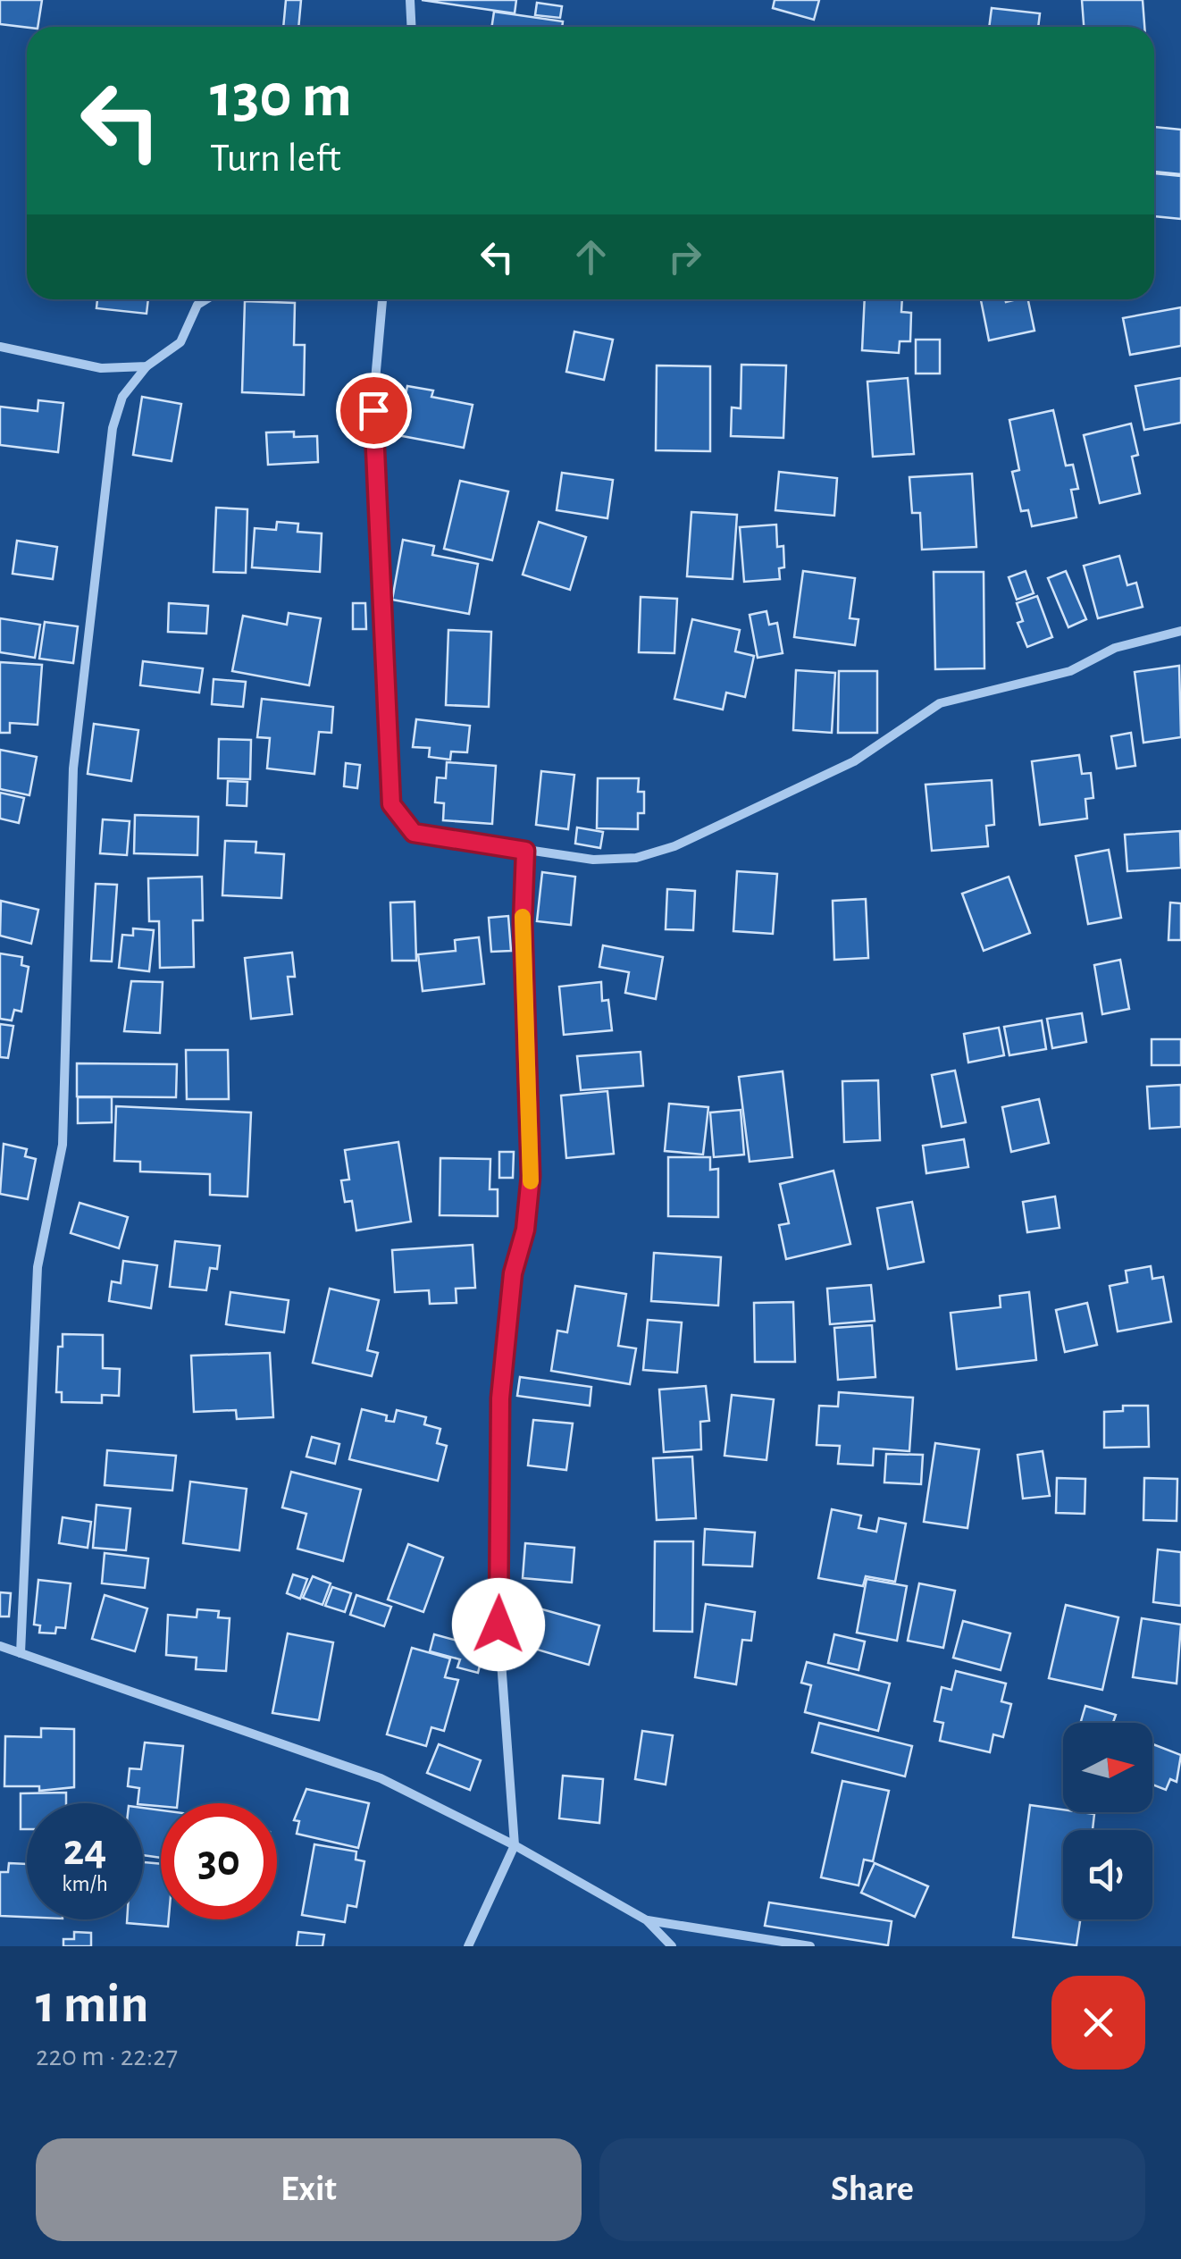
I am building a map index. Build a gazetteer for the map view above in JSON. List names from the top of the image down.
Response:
{
  "north": "right",
  "page": {
    "turn": ["130 m", "Turn left"],
    "speed": "24 km/h",
    "limit": "30",
    "heading": ["1 min", "220 m · 22:27"],
    "buttons": ["Exit", "Share"]
  }
}
